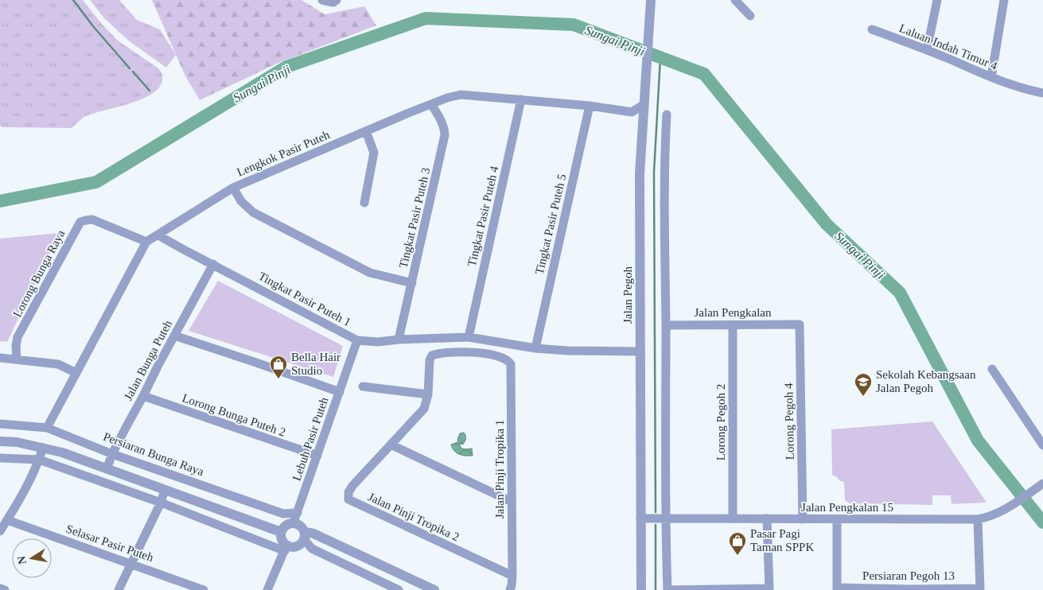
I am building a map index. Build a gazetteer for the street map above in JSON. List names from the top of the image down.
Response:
{
  "streets": {
    "street": [
      "Laluan Indah Timur 4",
      "Lengkok Pasir Puteh",
      "Tingkat Pasir Puteh 4",
      "Tingkat Pasir Puteh 3",
      "Tingkat Pasir Puteh 5",
      "Lorong Bunga Raya",
      "Jalan Pegoh",
      "Tingkat Pasir Puteh 1",
      "Jalan Pengkalan",
      "Jalan Bunga Puteh",
      "Lorong Bunga Puteh 2",
      "Lorong Pegoh 4",
      "Lorong Pegoh 2",
      "Lebuh Pasir Puteh",
      "Persiaran Bunga Raya",
      "Jalan Pinji Tropika 1",
      "Jalan Pengkalan 15",
      "Jalan Pinji Tropika 2",
      "Selasar Pasir Puteh",
      "Persiaran Pegoh 13"
    ]
  },
  "crossings": [
    ["Lengkok Pasir Puteh", "Tingkat Pasir Puteh 4"],
    ["Lengkok Pasir Puteh", "Tingkat Pasir Puteh 3"],
    ["Lengkok Pasir Puteh", "Tingkat Pasir Puteh 5"],
    ["Lengkok Pasir Puteh", "Lorong Bunga Raya"],
    ["Lengkok Pasir Puteh", "Tingkat Pasir Puteh 1"],
    ["Tingkat Pasir Puteh 4", "Tingkat Pasir Puteh 1"],
    ["Tingkat Pasir Puteh 3", "Tingkat Pasir Puteh 1"],
    ["Tingkat Pasir Puteh 5", "Tingkat Pasir Puteh 1"],
    ["Jalan Pegoh", "Tingkat Pasir Puteh 1"],
    ["Jalan Pegoh", "Jalan Pengkalan 15"],
    ["Tingkat Pasir Puteh 1", "Jalan Bunga Puteh"],
    ["Tingkat Pasir Puteh 1", "Lebuh Pasir Puteh"],
    ["Jalan Pengkalan", "Lorong Pegoh 4"],
    ["Jalan Pengkalan", "Lorong Pegoh 2"],
    ["Jalan Bunga Puteh", "Lorong Bunga Puteh 2"],
    ["Jalan Bunga Puteh", "Persiaran Bunga Raya"],
    ["Lorong Bunga Puteh 2", "Lebuh Pasir Puteh"],
    ["Lorong Pegoh 4", "Jalan Pengkalan 15"],
    ["Lorong Pegoh 2", "Jalan Pengkalan 15"],
    ["Lebuh Pasir Puteh", "Persiaran Bunga Raya"],
    ["Jalan Pinji Tropika 1", "Jalan Pinji Tropika 2"]
  ],
  "water": ["Sungai Pinji"],
  "places": {
    "shop": ["Bella Hair Studio", "Pasar Pagi Taman SPPK"],
    "school or university": ["Sekolah Kebangsaan Jalan Pegoh"]
  },
  "north": "left"
}
